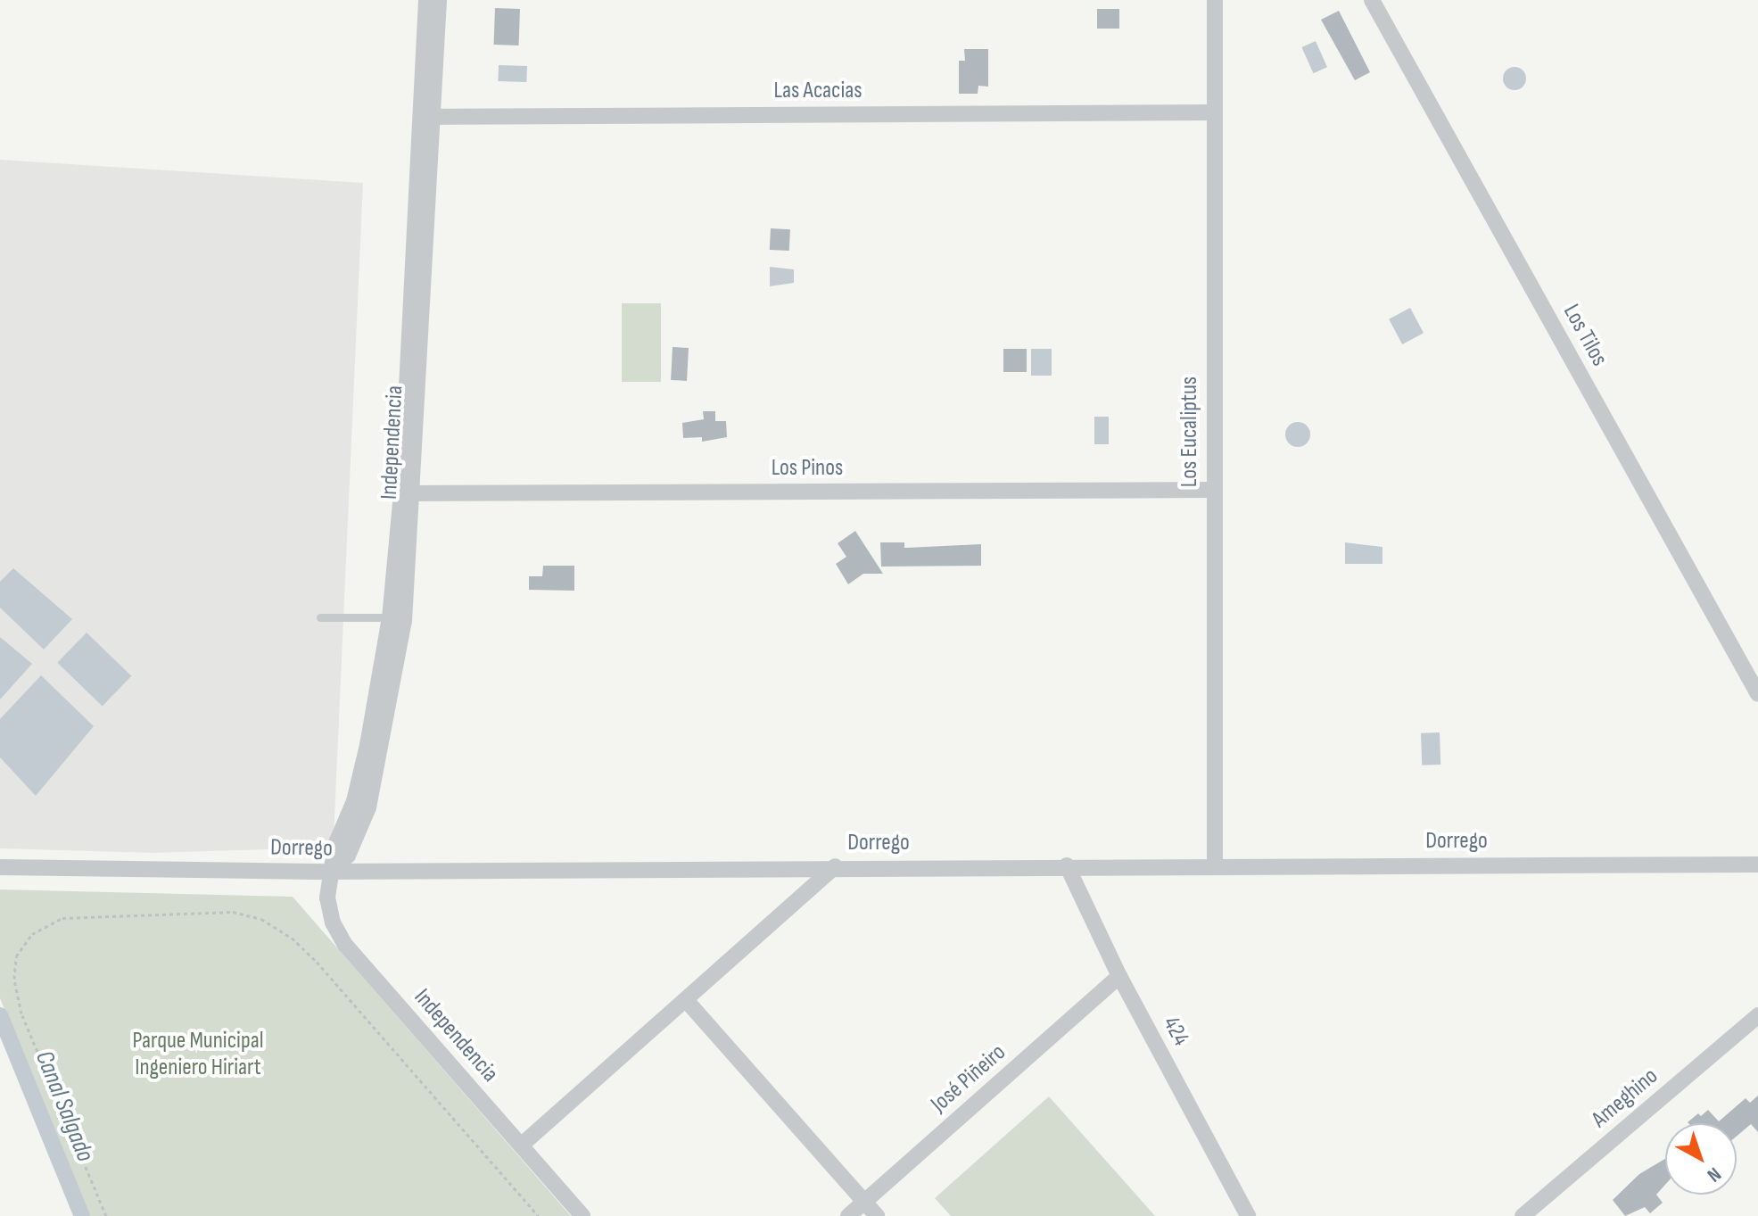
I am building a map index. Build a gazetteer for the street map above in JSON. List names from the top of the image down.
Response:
{
  "streets": {
    "street": [
      "Las Acacias",
      "Los Tilos",
      "Los Eucaliptus",
      "Independencia",
      "Los Pinos",
      "Dorrego",
      "424",
      "José Piñeiro",
      "Ameghino"
    ]
  },
  "crossings": [
    ["Las Acacias", "Los Eucaliptus"],
    ["Las Acacias", "Independencia"],
    ["Los Eucaliptus", "Los Pinos"],
    ["Los Eucaliptus", "Dorrego"],
    ["Independencia", "Los Pinos"],
    ["Independencia", "Dorrego"],
    ["Dorrego", "424"],
    ["424", "José Piñeiro"]
  ],
  "water": ["Canal Salgado"],
  "parks": ["Parque Municipal Ingeniero Hiriart"],
  "north": "bottom right"
}
